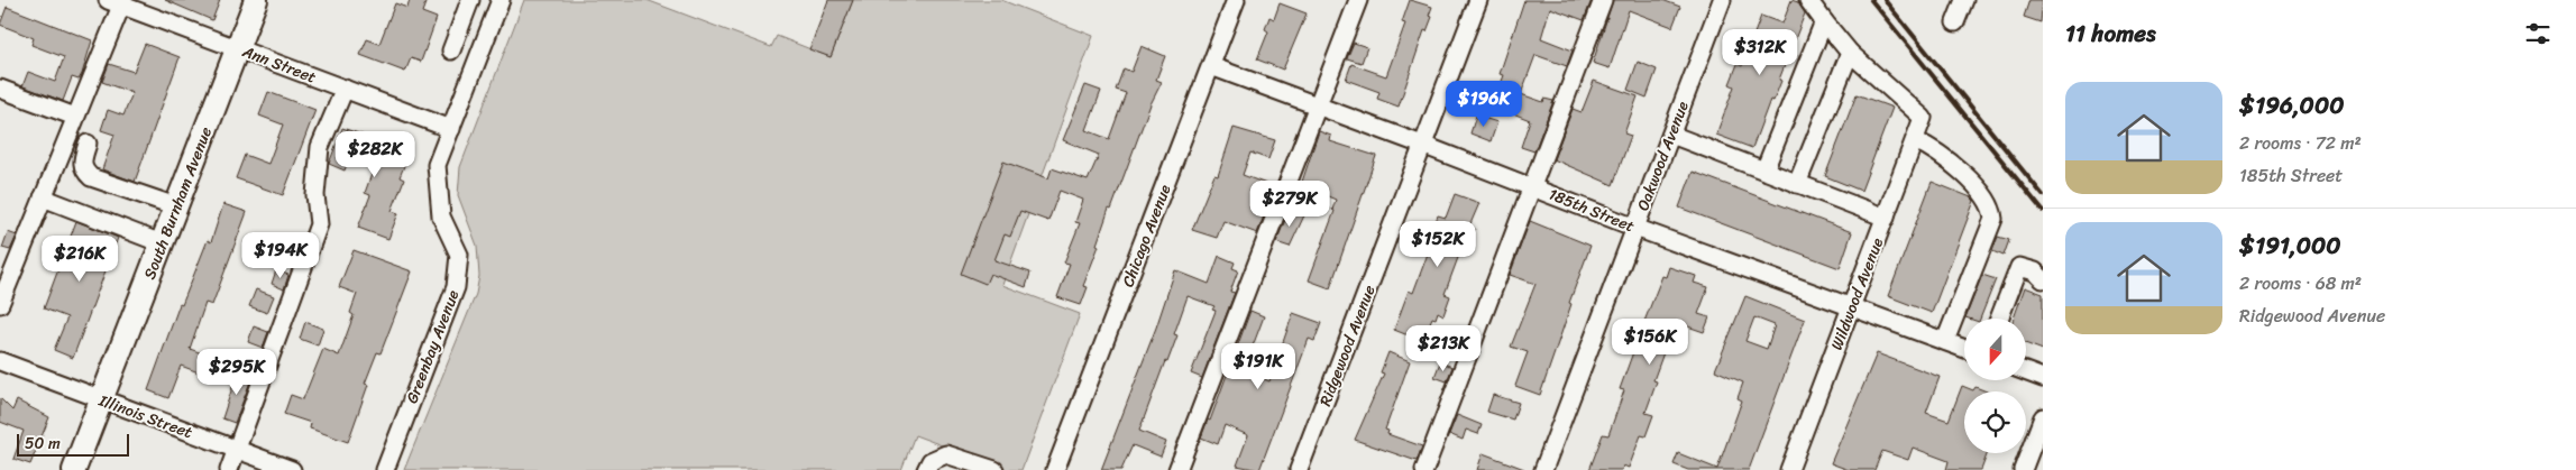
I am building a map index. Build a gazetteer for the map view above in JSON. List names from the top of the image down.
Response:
{
  "streets": {
    "main road": ["South Burnham Avenue"],
    "street": [
      "Ann Street",
      "Oakwood Avenue",
      "185th Street",
      "Chicago Avenue",
      "Wildwood Avenue",
      "Ridgewood Avenue",
      "Greenbay Avenue",
      "Illinois Street"
    ]
  },
  "crossings": [
    ["Ann Street", "South Burnham Avenue"],
    ["Ann Street", "Greenbay Avenue"],
    ["Oakwood Avenue", "185th Street"],
    ["South Burnham Avenue", "Illinois Street"],
    ["185th Street", "Chicago Avenue"],
    ["185th Street", "Wildwood Avenue"],
    ["185th Street", "Ridgewood Avenue"]
  ],
  "scale_bar": "50 m",
  "north": "bottom",
  "page": {
    "heading": "11 homes",
    "price": [
      "$312K",
      "$196K",
      "$282K",
      "$279K",
      "$152K",
      "$194K",
      "$216K",
      "$156K",
      "$213K",
      "$191K",
      "$295K"
    ],
    "list": [
      {
        "name": "$196,000",
        "note": "2 rooms · 72 m² · 185th Street"
      },
      {
        "name": "$191,000",
        "note": "2 rooms · 68 m² · Ridgewood Avenue"
      }
    ],
    "scale": "50 m"
  }
}
